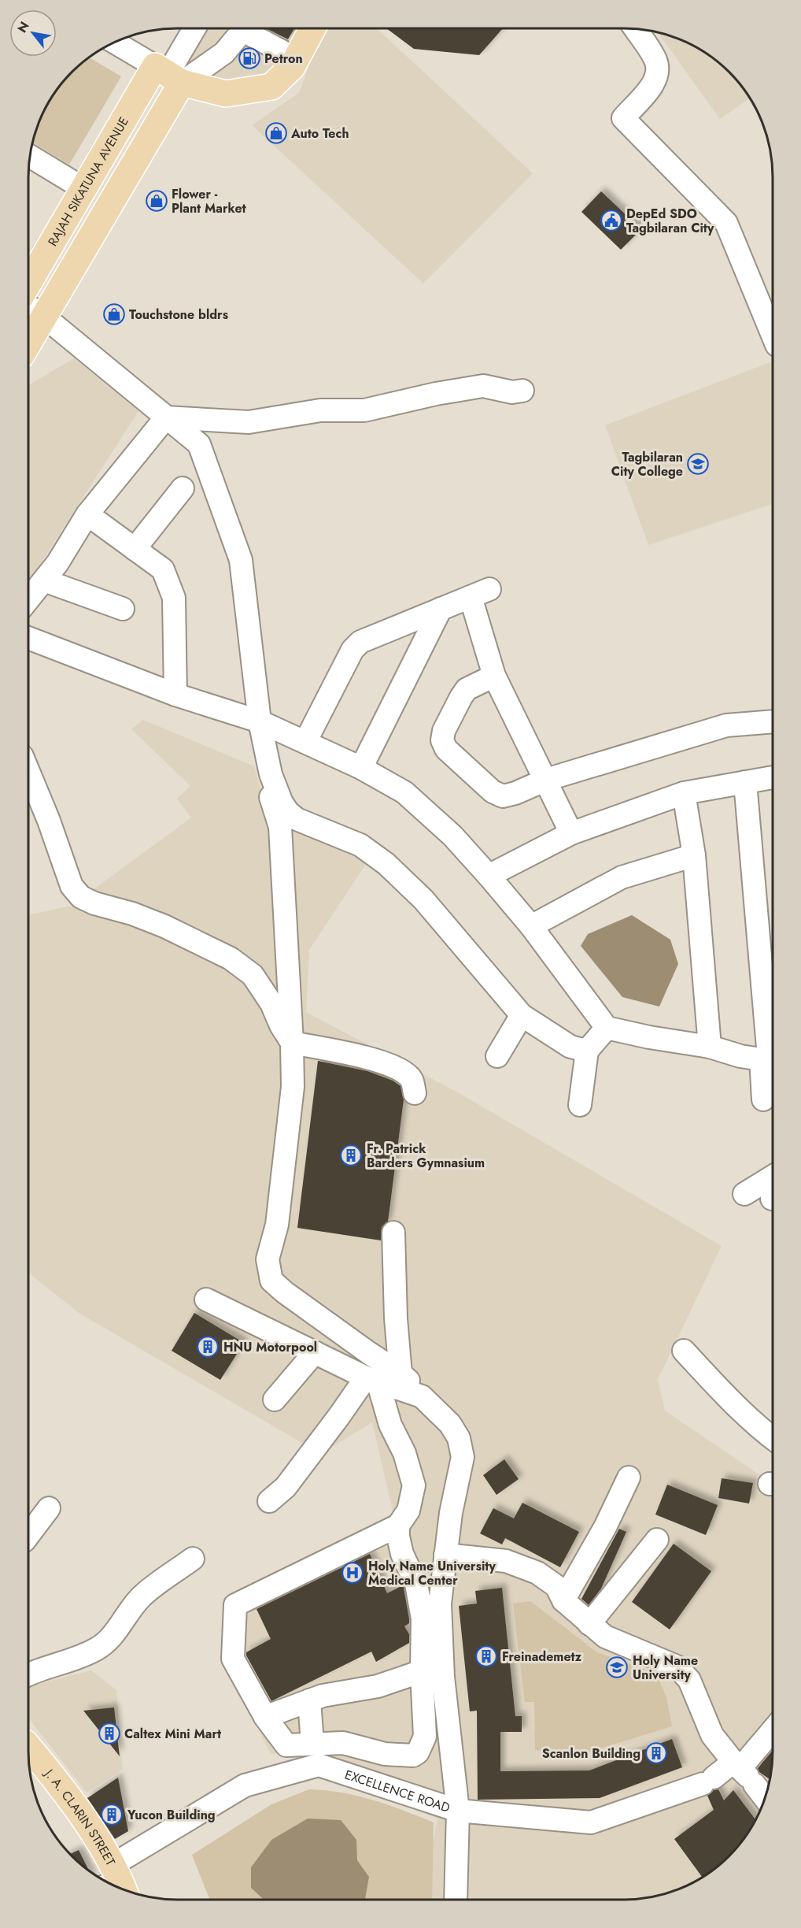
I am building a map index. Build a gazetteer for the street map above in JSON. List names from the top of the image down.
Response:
{
  "streets": {
    "main road": ["RAJAH SIKATUNA AVENUE", "J. A. CLARIN STREET"],
    "street": ["EXCELLENCE ROAD"]
  },
  "crossings": [
    ["EXCELLENCE ROAD", "J. A. CLARIN STREET"]
  ],
  "places": {
    "fuel station": ["Petron"],
    "shop": ["Auto Tech", "Flower - Plant Market", "Touchstone bldrs"],
    "public building": ["DepEd SDO Tagbilaran City"],
    "school or university": ["Tagbilaran City College", "Holy Name University"],
    "building": [
      "Fr. Patrick Barders Gymnasium",
      "HNU Motorpool",
      "Freinademetz",
      "Caltex Mini Mart",
      "Scanlon Building",
      "Yucon Building"
    ],
    "hospital": ["Holy Name University Medical Center"]
  },
  "north": "top left"
}
